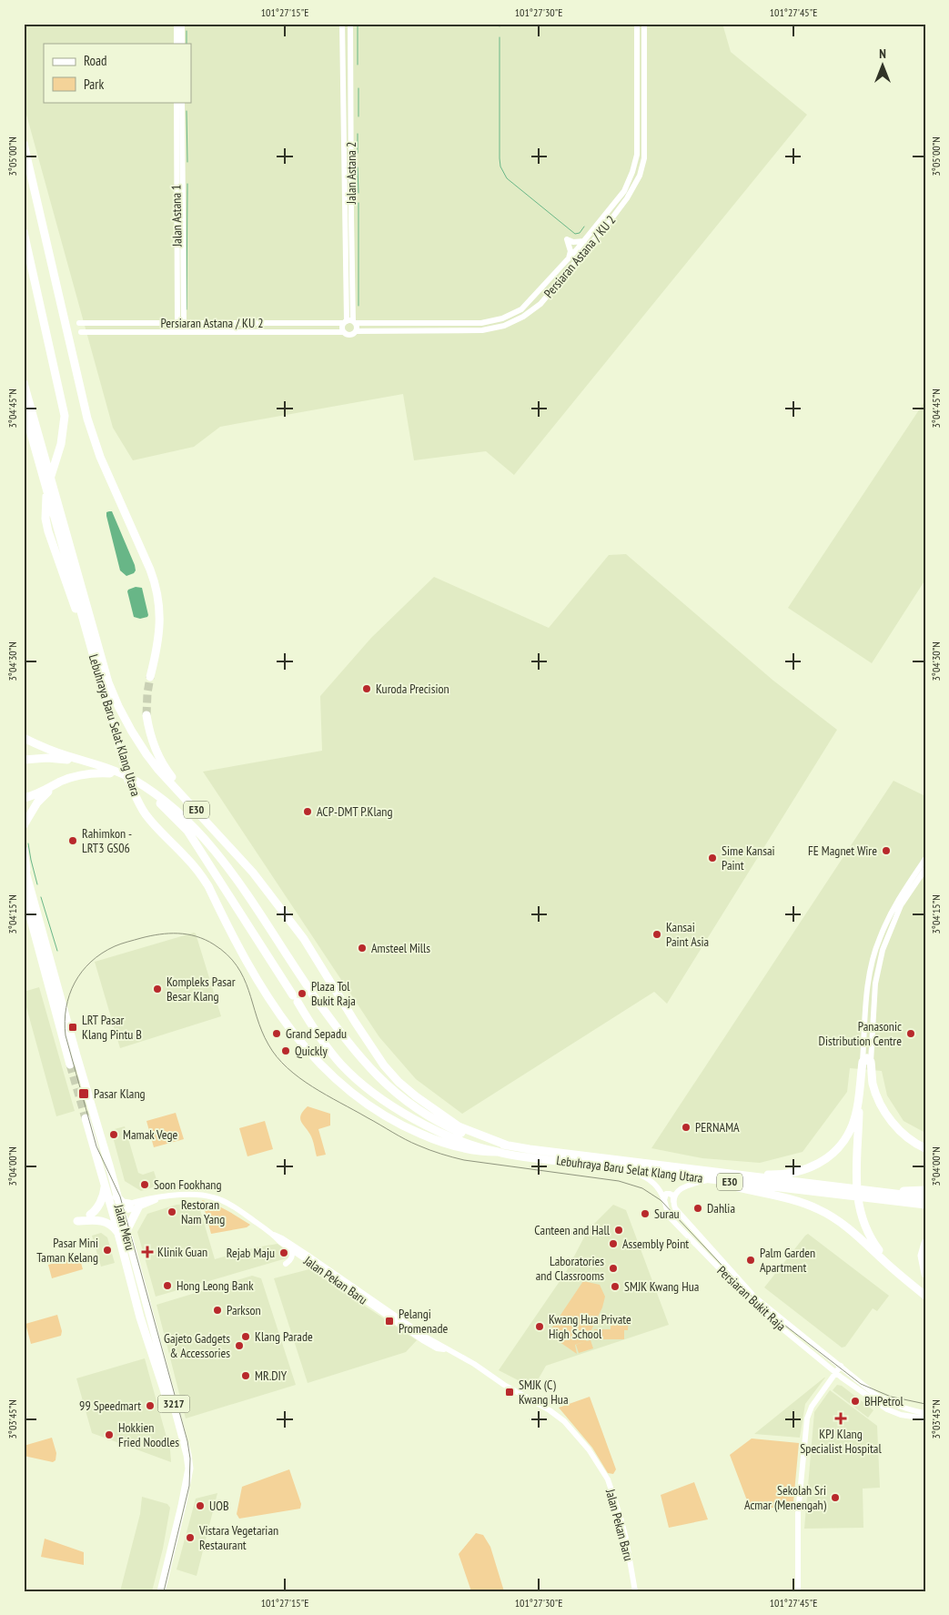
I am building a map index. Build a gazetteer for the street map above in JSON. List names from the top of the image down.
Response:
{
  "streets": {
    "highway": [
      "Lebuhraya Baru Selat Klang Utara",
      "E30",
      "Jalan Meru",
      "3217"
    ],
    "street": [
      "Jalan Astana 2",
      "Jalan Astana 1",
      "Persiaran Astana / KU 2",
      "Jalan Pekan Baru",
      "Persiaran Bukit Raja"
    ]
  },
  "crossings": [
    ["Jalan Astana 2", "Persiaran Astana / KU 2"],
    ["Jalan Astana 1", "Persiaran Astana / KU 2"],
    ["Lebuhraya Baru Selat Klang Utara", "E30"],
    ["Lebuhraya Baru Selat Klang Utara", "Persiaran Bukit Raja"],
    ["Jalan Meru", "Jalan Pekan Baru"]
  ],
  "places": {
    "other": [
      "Kuroda Precision",
      "ACP-DMT P.Klang",
      "Rahimkon - LRT3 GS06",
      "FE Magnet Wire",
      "Sime Kansai Paint",
      "Kansai Paint Asia",
      "Amsteel Mills",
      "Kompleks Pasar Besar Klang",
      "Plaza Tol Bukit Raja",
      "Grand Sepadu",
      "Panasonic Distribution Centre",
      "Quickly",
      "PERNAMA",
      "Mamak Vege",
      "Soon Fookhang",
      "Dahlia",
      "Restoran Nam Yang",
      "Surau",
      "Canteen and Hall",
      "Assembly Point",
      "Pasar Mini Taman Kelang",
      "Rejab Maju",
      "Palm Garden Apartment",
      "Laboratories and Classrooms",
      "Hong Leong Bank",
      "SMJK Kwang Hua",
      "Parkson",
      "Kwang Hua Private High School",
      "Klang Parade",
      "Gajeto Gadgets & Accessories",
      "MR.DIY",
      "BHPetrol",
      "99 Speedmart",
      "Hokkien Fried Noodles",
      "Sekolah Sri Acmar (Menengah)",
      "UOB",
      "Vistara Vegetarian Restaurant"
    ],
    "transit": [
      "LRT Pasar Klang Pintu B",
      "Pasar Klang",
      "Pelangi Promenade",
      "SMJK (C) Kwang Hua"
    ],
    "health": ["Klinik Guan", "KPJ Klang Specialist Hospital"]
  },
  "legend": ["Road", "Park"],
  "north": "top",
  "coordinates": [
    "101°27'15\"E",
    "101°27'30\"E",
    "101°27'45\"E",
    "3°05'00\"N",
    "3°04'45\"N",
    "3°04'30\"N",
    "3°04'15\"N",
    "3°04'00\"N",
    "3°03'45\"N"
  ]
}
